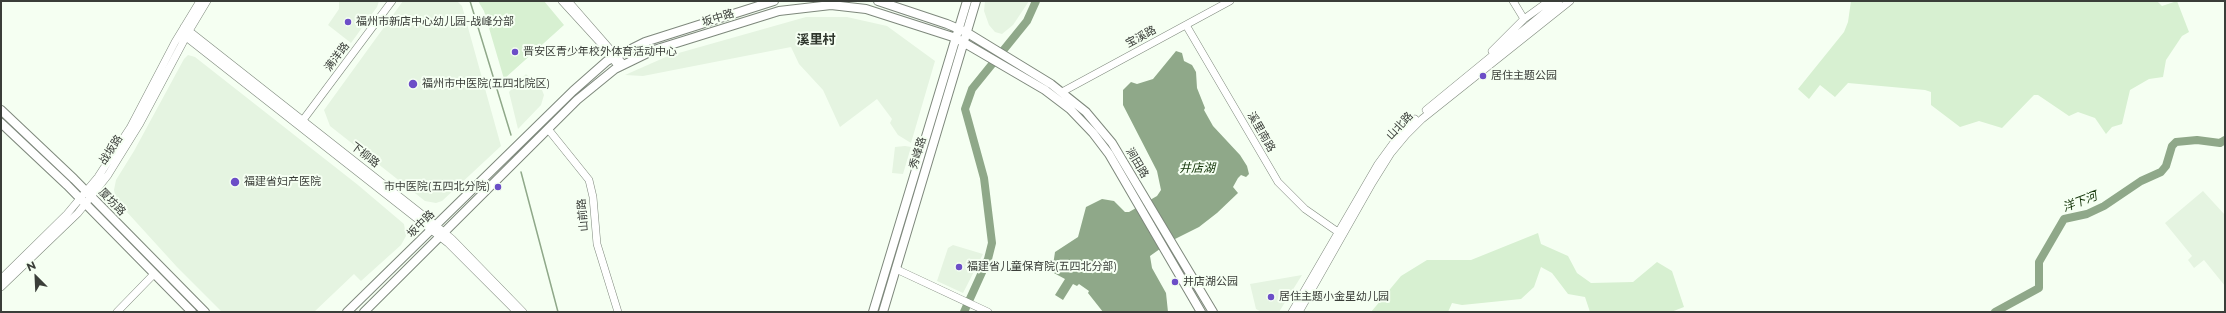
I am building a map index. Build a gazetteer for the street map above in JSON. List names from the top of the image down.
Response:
{
  "streets": {
    "main road": [
      "坂中路",
      "宝溪路",
      "满洋路",
      "山北路",
      "溪里南路",
      "战坂路",
      "秀峰路",
      "下柳路",
      "涧田路",
      "厦坊路",
      "山前路"
    ]
  },
  "crossings": [
    ["坂中路", "秀峰路"],
    ["坂中路", "下柳路"],
    ["坂中路", "涧田路"],
    ["坂中路", "山前路"],
    ["宝溪路", "溪里南路"],
    ["宝溪路", "涧田路"],
    ["满洋路", "下柳路"],
    ["山北路", "溪里南路"],
    ["战坂路", "下柳路"],
    ["战坂路", "厦坊路"],
    ["秀峰路", "涧田路"]
  ],
  "districts": ["溪里村"],
  "water": ["井店湖", "洋下河"],
  "places": [
    "福州市新店中心幼儿园-战峰分部",
    "晋安区青少年校外体育活动中心",
    "居住主题公园",
    "福州市中医院(五四北院区)",
    "福建省妇产医院",
    "市中医院(五四北分院)",
    "福建省儿童保育院(五四北分部)",
    "井店湖公园",
    "居住主题小金星幼儿园"
  ],
  "north": "top left"
}
